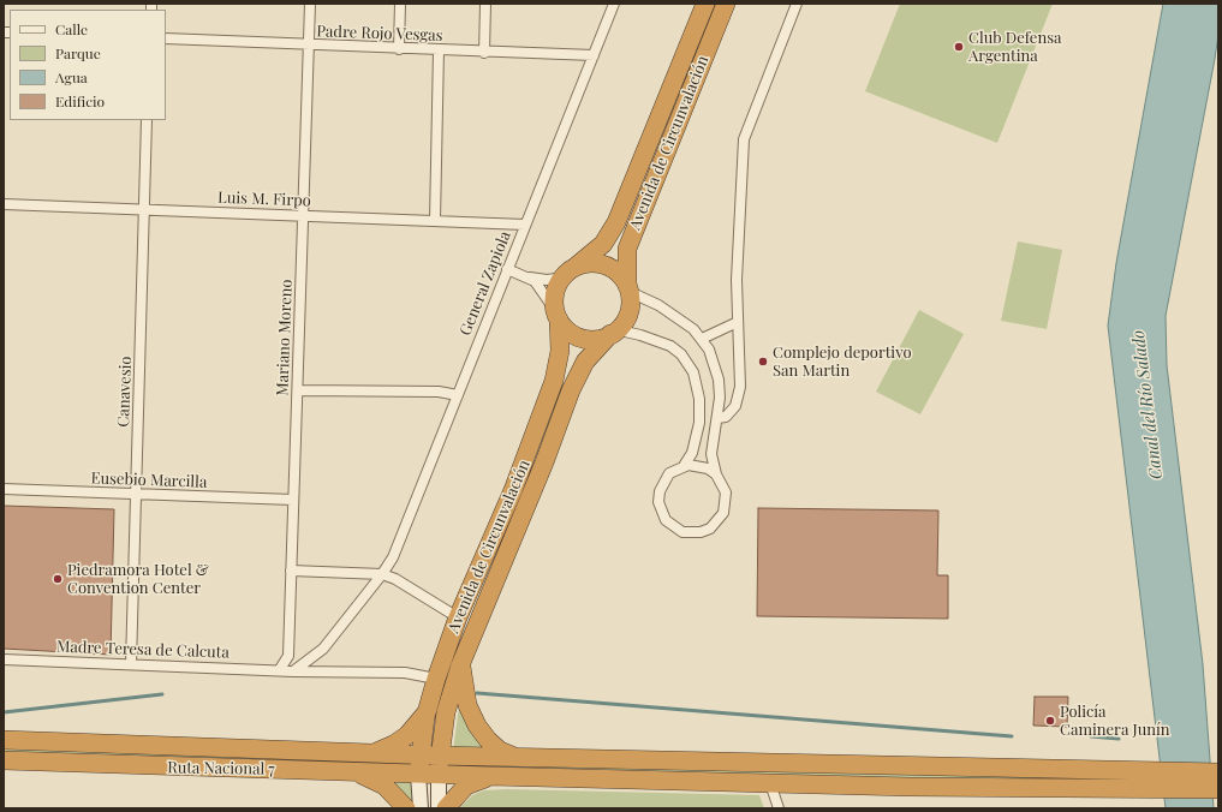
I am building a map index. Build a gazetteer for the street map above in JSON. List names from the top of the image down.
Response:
{
  "streets": {
    "highway": ["Avenida de Circunvalación", "Ruta Nacional 7"],
    "street": [
      "Padre Rojo Vesgas",
      "Luis M. Firpo",
      "General Zapiola",
      "Mariano Moreno",
      "Canavesio",
      "Eusebio Marcilla",
      "Madre Teresa de Calcuta"
    ]
  },
  "crossings": [
    ["Padre Rojo Vesgas", "General Zapiola"],
    ["Padre Rojo Vesgas", "Mariano Moreno"],
    ["Avenida de Circunvalación", "Madre Teresa de Calcuta"],
    ["Avenida de Circunvalación", "Ruta Nacional 7"],
    ["Luis M. Firpo", "General Zapiola"],
    ["Luis M. Firpo", "Mariano Moreno"],
    ["Luis M. Firpo", "Canavesio"],
    ["General Zapiola", "Madre Teresa de Calcuta"],
    ["Mariano Moreno", "Eusebio Marcilla"],
    ["Mariano Moreno", "Madre Teresa de Calcuta"],
    ["Canavesio", "Eusebio Marcilla"],
    ["Canavesio", "Madre Teresa de Calcuta"]
  ],
  "water": ["Canal del Río Salado"],
  "places": [
    "Club Defensa Argentina",
    "Complejo deportivo San Martin",
    "Piedramora Hotel & Convention Center",
    "Policía Caminera Junín"
  ],
  "legend": [
    "Calle",
    "Parque",
    "Agua",
    "Edificio"
  ]
}
